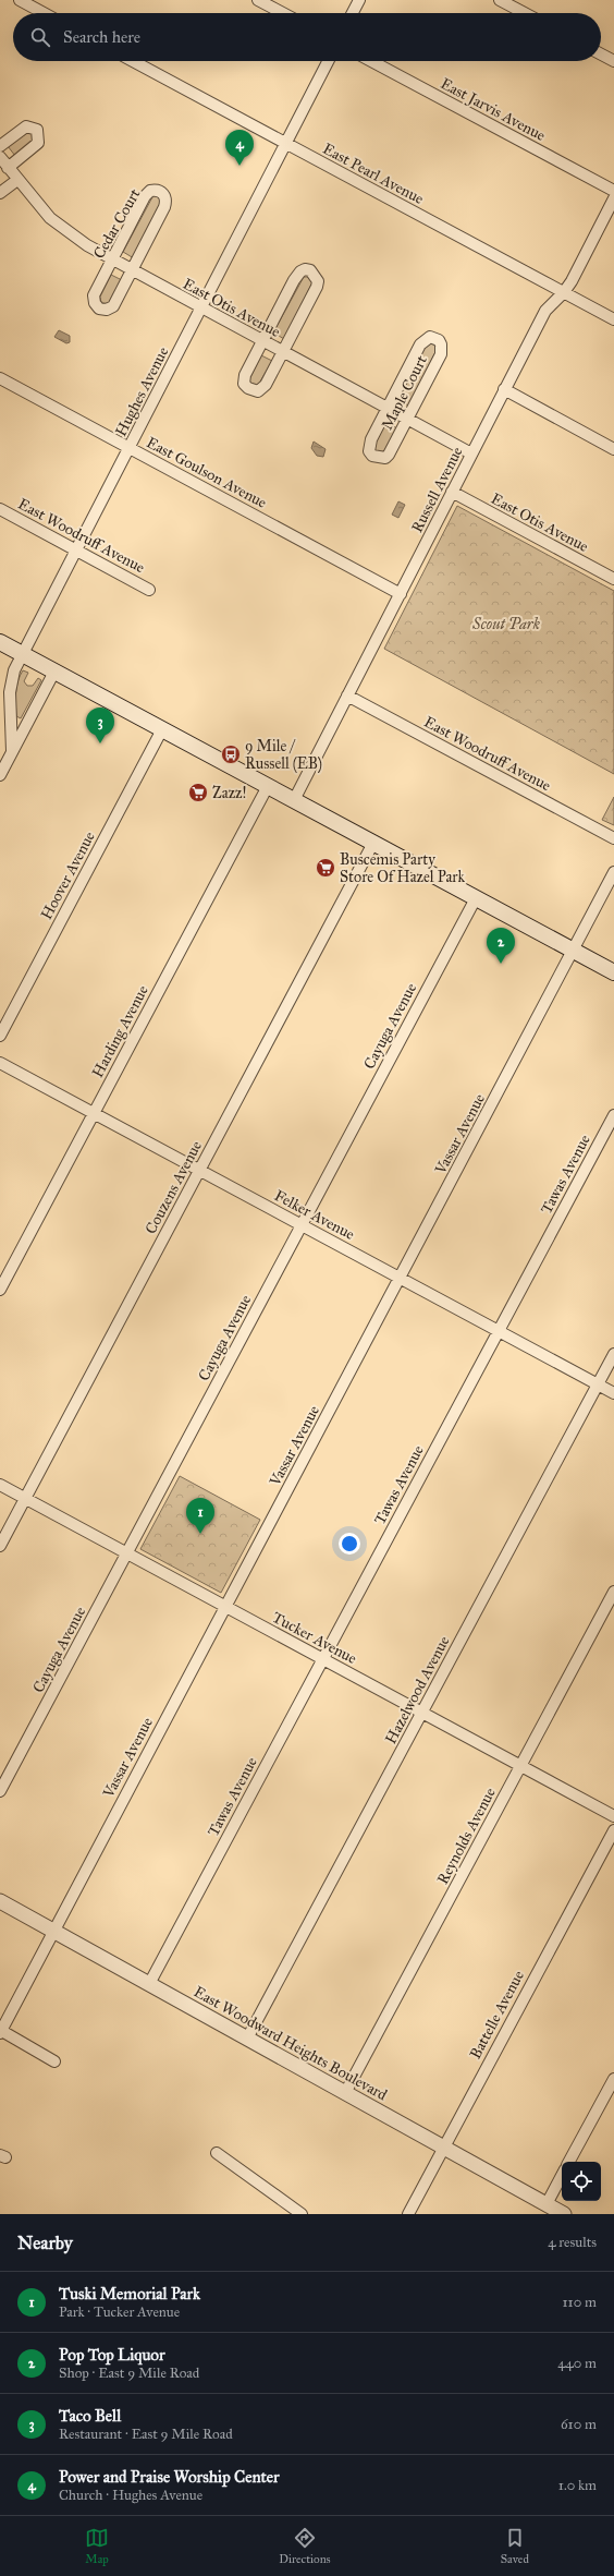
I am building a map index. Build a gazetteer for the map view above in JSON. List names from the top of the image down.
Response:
{
  "streets": {
    "street": [
      "East Jarvis Avenue",
      "East Pearl Avenue",
      "Cedar Court",
      "East Otis Avenue",
      "Hughes Avenue",
      "Maple Court",
      "East Goulson Avenue",
      "Russell Avenue",
      "East Woodruff Avenue",
      "Hoover Avenue",
      "Cayuga Avenue",
      "Harding Avenue",
      "Vassar Avenue",
      "Tawas Avenue",
      "Couzens Avenue",
      "Felker Avenue",
      "Tucker Avenue",
      "Hazelwood Avenue",
      "Reynolds Avenue",
      "Battelle Avenue",
      "East Woodward Heights Boulevard"
    ]
  },
  "crossings": [
    ["East Pearl Avenue", "Hughes Avenue"],
    ["East Pearl Avenue", "Russell Avenue"],
    ["Cedar Court", "East Otis Avenue"],
    ["East Otis Avenue", "Hughes Avenue"],
    ["East Otis Avenue", "Maple Court"],
    ["East Otis Avenue", "Russell Avenue"],
    ["Hughes Avenue", "East Goulson Avenue"],
    ["Hughes Avenue", "East Woodruff Avenue"],
    ["East Goulson Avenue", "Russell Avenue"],
    ["Russell Avenue", "East Woodruff Avenue"],
    ["Cayuga Avenue", "Felker Avenue"],
    ["Cayuga Avenue", "Tucker Avenue"],
    ["Harding Avenue", "Felker Avenue"],
    ["Vassar Avenue", "Felker Avenue"],
    ["Vassar Avenue", "Tucker Avenue"],
    ["Vassar Avenue", "East Woodward Heights Boulevard"],
    ["Tawas Avenue", "Felker Avenue"],
    ["Tawas Avenue", "Tucker Avenue"],
    ["Tawas Avenue", "East Woodward Heights Boulevard"],
    ["Couzens Avenue", "Felker Avenue"],
    ["Couzens Avenue", "Tucker Avenue"],
    ["Felker Avenue", "Hazelwood Avenue"],
    ["Tucker Avenue", "Hazelwood Avenue"],
    ["Tucker Avenue", "Reynolds Avenue"],
    ["Hazelwood Avenue", "East Woodward Heights Boulevard"],
    ["Reynolds Avenue", "East Woodward Heights Boulevard"],
    ["Battelle Avenue", "East Woodward Heights Boulevard"]
  ],
  "parks": ["Scout Park"],
  "places": {
    "bus stop": ["9 Mile / Russell (EB)"],
    "supermarket": ["Zazz!", "Buscemis Party Store Of Hazel Park"]
  },
  "page": {
    "search": "Search here",
    "pins": [
      "4",
      "3",
      "2",
      "1"
    ],
    "heading": ["Nearby", "4 results"],
    "list": [
      {
        "mark": "1",
        "name": "Tuski Memorial Park",
        "note": "Park · Tucker Avenue",
        "value": "110 m"
      },
      {
        "mark": "2",
        "name": "Pop Top Liquor",
        "note": "Shop · East 9 Mile Road",
        "value": "440 m"
      },
      {
        "mark": "3",
        "name": "Taco Bell",
        "note": "Restaurant · East 9 Mile Road",
        "value": "610 m"
      },
      {
        "mark": "4",
        "name": "Power and Praise Worship Center",
        "note": "Church · Hughes Avenue",
        "value": "1.0 km"
      }
    ],
    "nav": ["Map", "Directions", "Saved"]
  }
}
